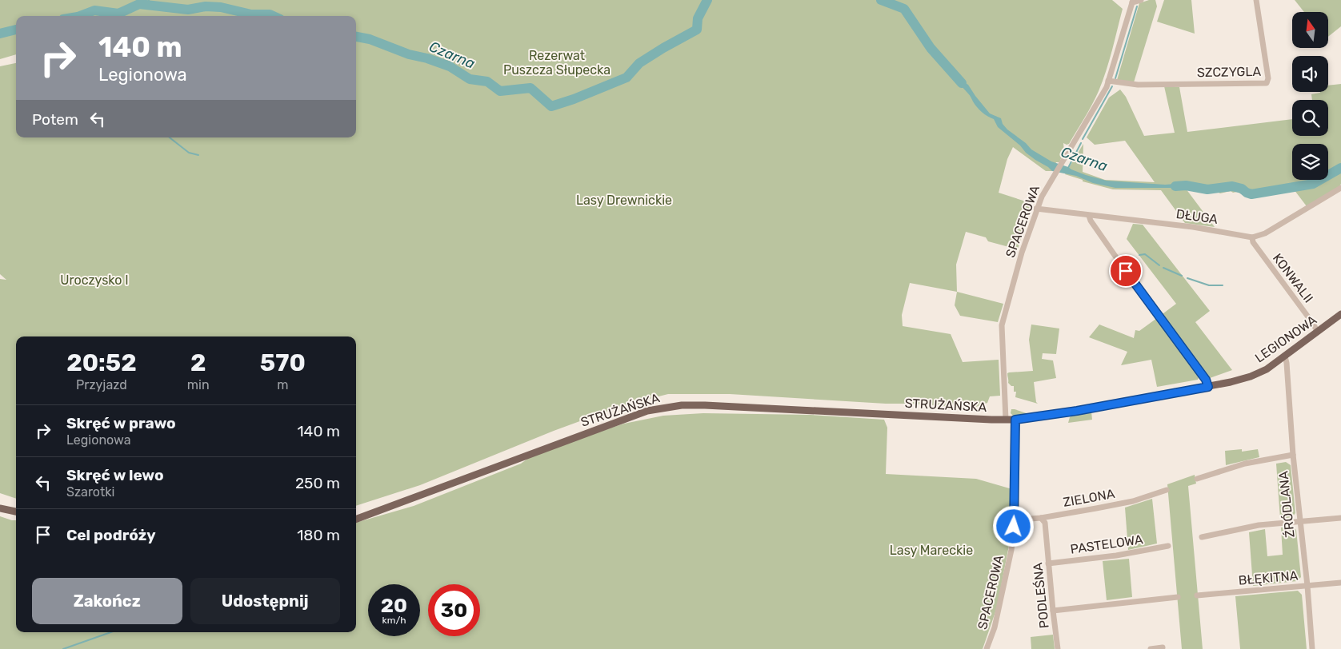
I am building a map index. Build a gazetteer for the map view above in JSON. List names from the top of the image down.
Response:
{
  "streets": {
    "main road": ["LEGIONOWA", "STRUŻAŃSKA"],
    "street": [
      "SZCZYGLA",
      "DŁUGA",
      "SPACEROWA",
      "KONWALII",
      "ZIELONA",
      "ŹRÓDLANA",
      "PASTELOWA",
      "BŁĘKITNA",
      "PODLEŚNA"
    ]
  },
  "crossings": [
    ["SZCZYGLA", "SPACEROWA"],
    ["DŁUGA", "SPACEROWA"],
    ["DŁUGA", "KONWALII"],
    ["SPACEROWA", "LEGIONOWA"],
    ["SPACEROWA", "STRUŻAŃSKA"],
    ["SPACEROWA", "ZIELONA"],
    ["KONWALII", "LEGIONOWA"],
    ["LEGIONOWA", "STRUŻAŃSKA"],
    ["LEGIONOWA", "ŹRÓDLANA"],
    ["ZIELONA", "PODLEŚNA"],
    ["ŹRÓDLANA", "BŁĘKITNA"],
    ["PASTELOWA", "PODLEŚNA"]
  ],
  "water": ["Czarna"],
  "parks": [
    "Rezerwat Puszcza Słupecka",
    "Lasy Drewnickie",
    "Uroczysko I",
    "Lasy Mareckie"
  ],
  "north": "top",
  "page": {
    "turn": ["140 m", "Legionowa"],
    "then": "Potem",
    "eta": [
      "20:52",
      "Przyjazd",
      "2",
      "min",
      "570",
      "m"
    ],
    "list": [
      {
        "name": "Skręć w prawo",
        "note": "Legionowa",
        "value": "140 m"
      },
      {
        "name": "Skręć w lewo",
        "note": "Szarotki",
        "value": "250 m"
      },
      {
        "name": "Cel podróży",
        "value": "180 m"
      }
    ],
    "buttons": ["Zakończ", "Udostępnij"],
    "speed": "20 km/h",
    "limit": "30"
  }
}
